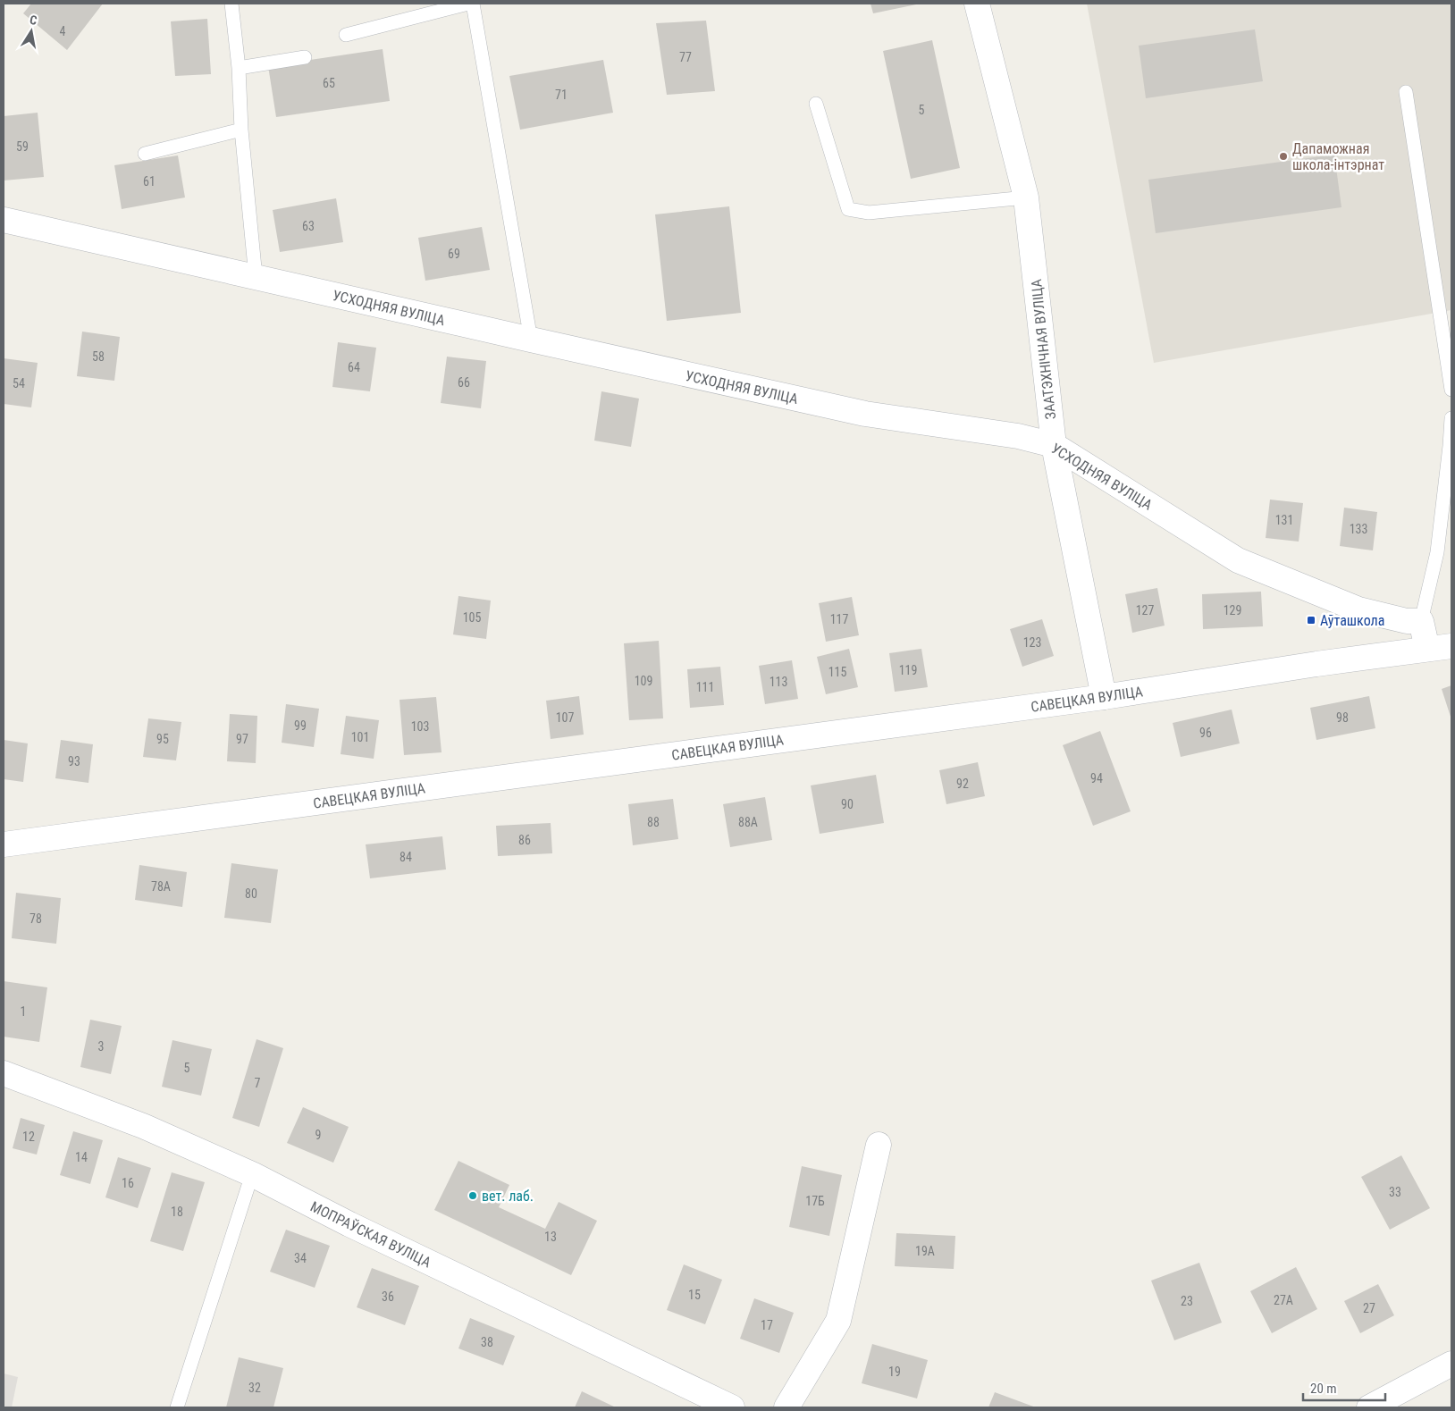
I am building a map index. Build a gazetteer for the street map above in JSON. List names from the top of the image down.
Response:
{
  "streets": {
    "street": [
      "УСХОДНЯЯ ВУЛІЦА",
      "ЗААТЭХНІЧНАЯ ВУЛІЦА",
      "САВЕЦКАЯ ВУЛІЦА",
      "МОПРАЎСКАЯ ВУЛІЦА"
    ]
  },
  "crossings": [
    ["УСХОДНЯЯ ВУЛІЦА", "ЗААТЭХНІЧНАЯ ВУЛІЦА"],
    ["ЗААТЭХНІЧНАЯ ВУЛІЦА", "САВЕЦКАЯ ВУЛІЦА"]
  ],
  "places": {
    "other": ["Дапаможная школа-інтэрнат", "вет. лаб."],
    "transit": ["Аўташкола"]
  },
  "house_numbers": [
    "4",
    "77",
    "65",
    "71",
    "5",
    "59",
    "61",
    "63",
    "69",
    "58",
    "64",
    "66",
    "54",
    "131",
    "133",
    "127",
    "129",
    "105",
    "117",
    "123",
    "119",
    "115",
    "109",
    "113",
    "111",
    "107",
    "98",
    "99",
    "103",
    "96",
    "101",
    "95",
    "97",
    "93",
    "94",
    "92",
    "90",
    "88",
    "88А",
    "86",
    "84",
    "78А",
    "80",
    "78",
    "1",
    "3",
    "5",
    "7",
    "9",
    "12",
    "14",
    "16",
    "33",
    "17Б",
    "18",
    "13",
    "19А",
    "34",
    "15",
    "36",
    "27А",
    "23",
    "27",
    "17",
    "38",
    "19",
    "32"
  ],
  "scale_bar": "20 m",
  "north": "top"
}
